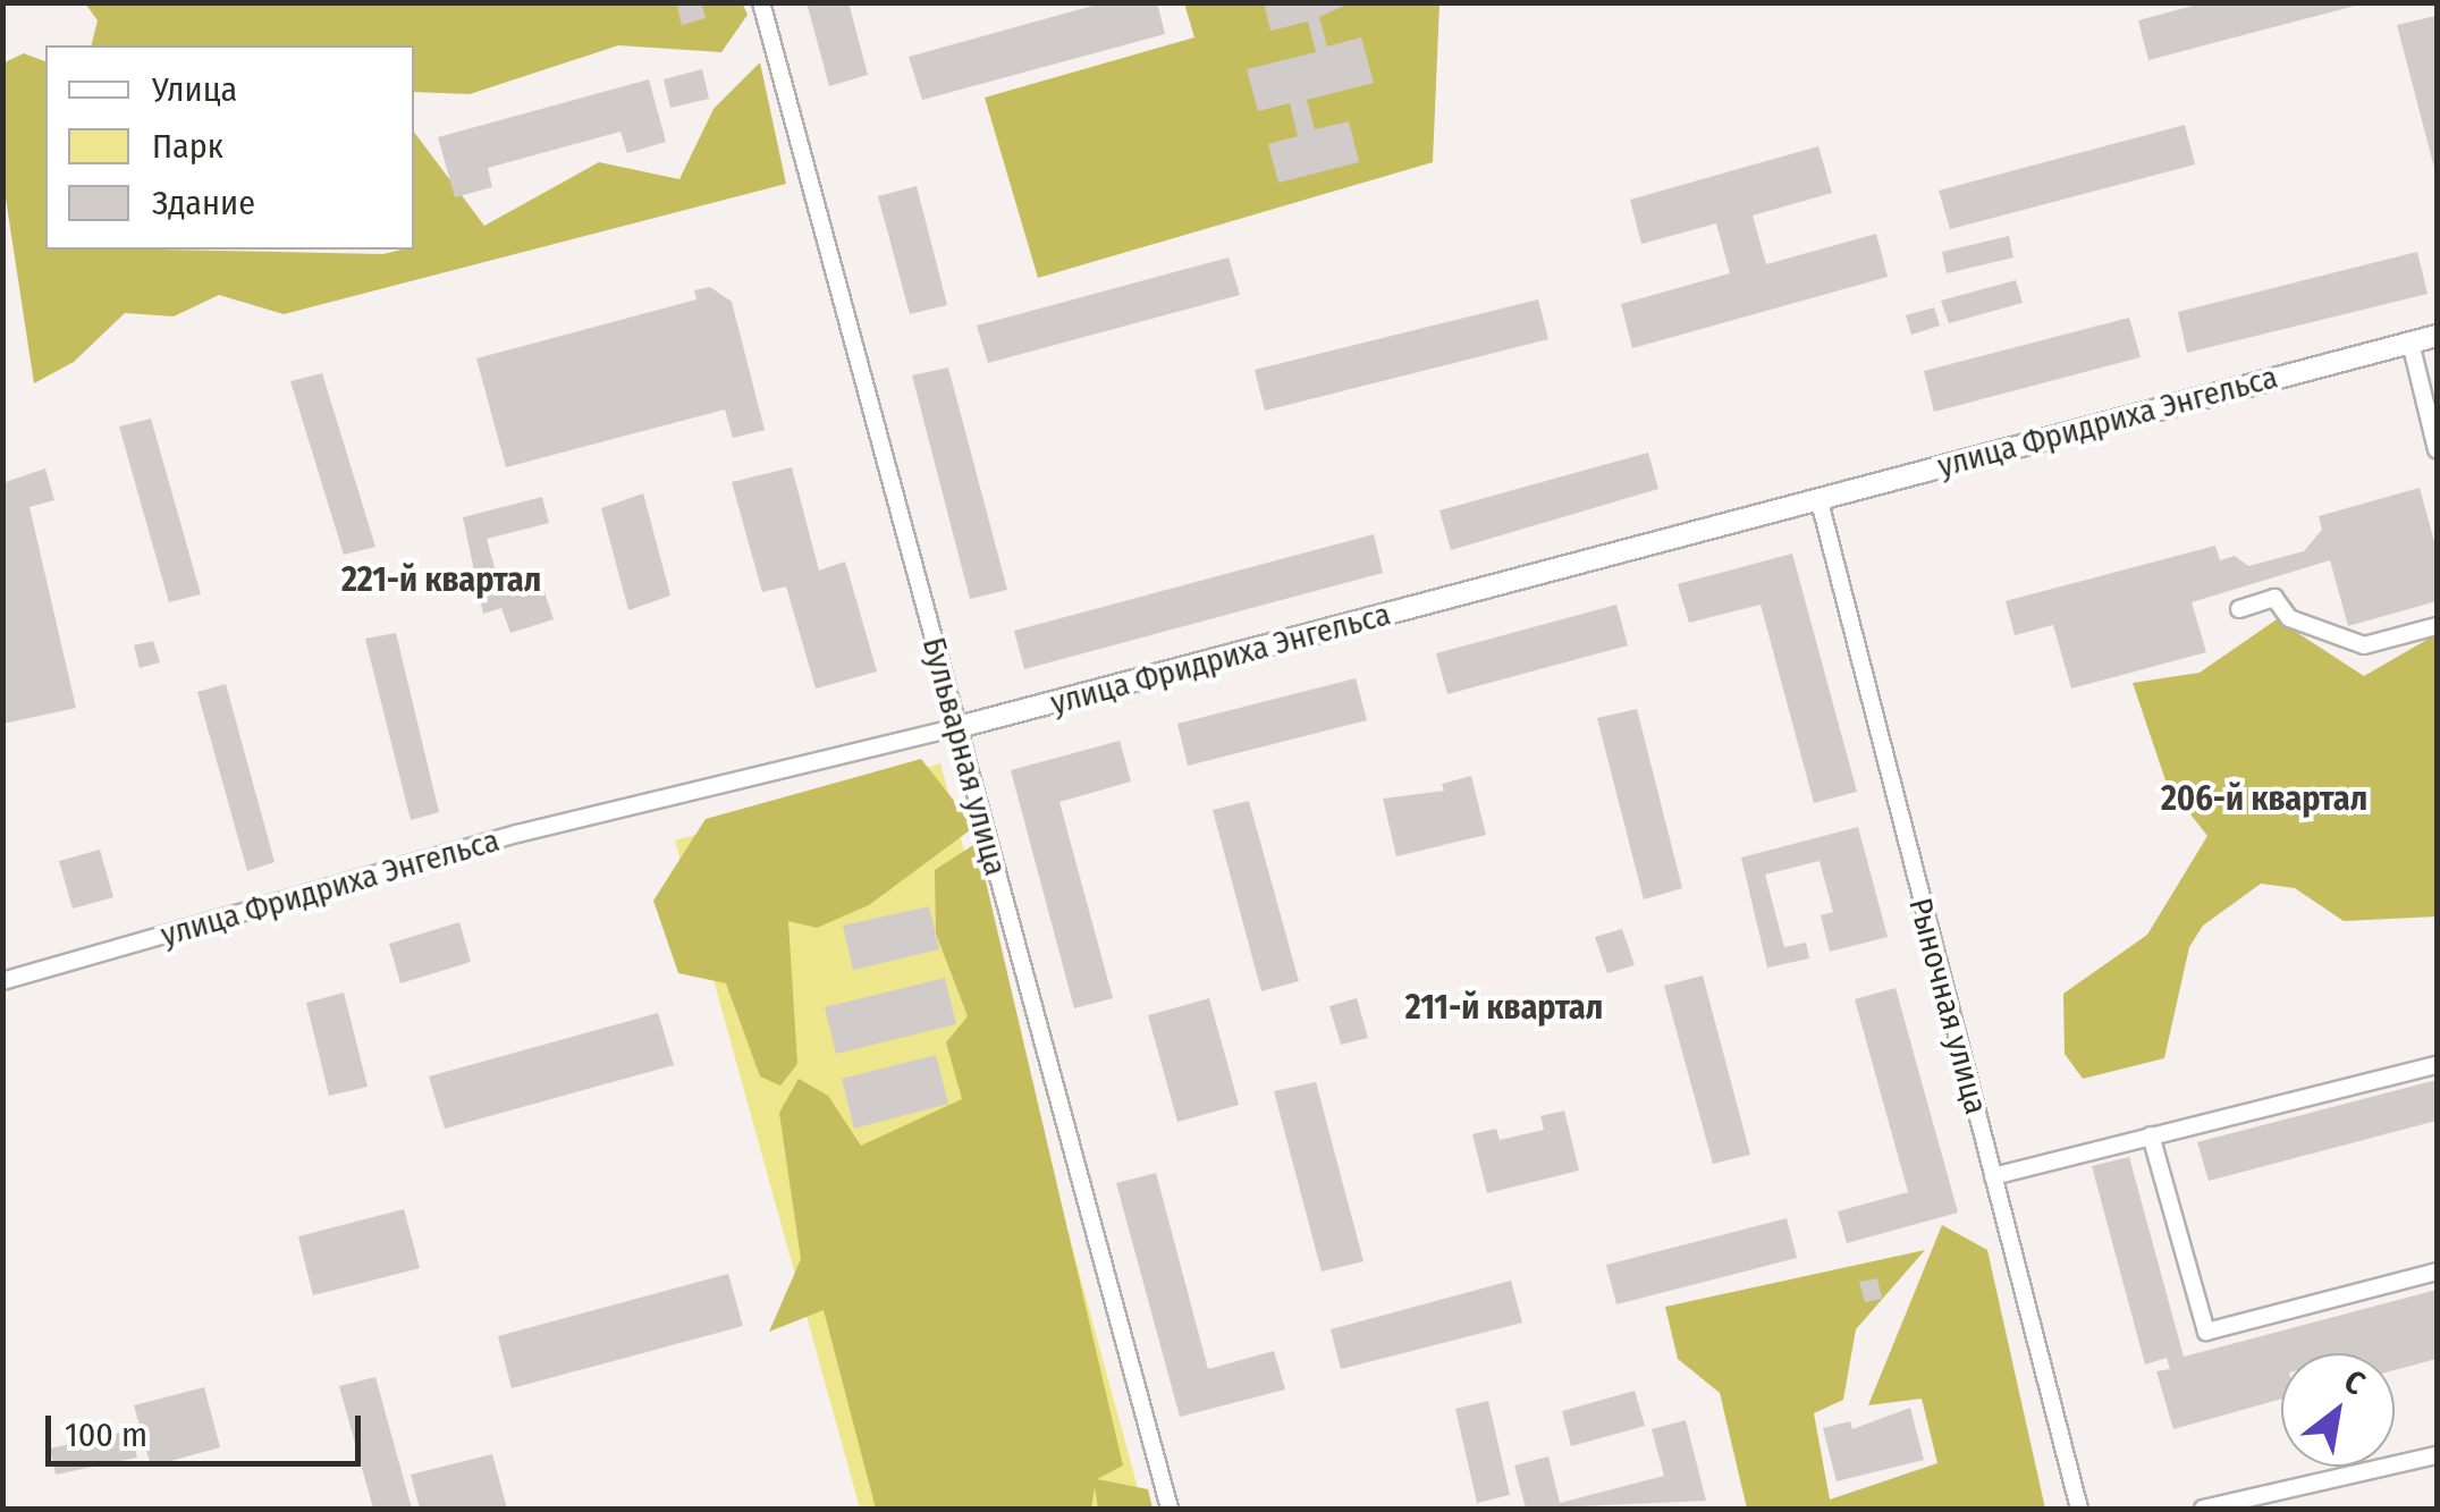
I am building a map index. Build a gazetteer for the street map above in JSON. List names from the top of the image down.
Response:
{
  "streets": {
    "street": ["улица Фридриха Энгельса", "Бульварная улица", "Рыночная улица"]
  },
  "crossings": [
    ["улица Фридриха Энгельса", "Бульварная улица"],
    ["улица Фридриха Энгельса", "Рыночная улица"]
  ],
  "districts": ["221-й квартал", "206-й квартал", "211-й квартал"],
  "legend": ["Улица", "Парк", "Здание"],
  "scale_bar": "100 m",
  "north": "top right"
}
